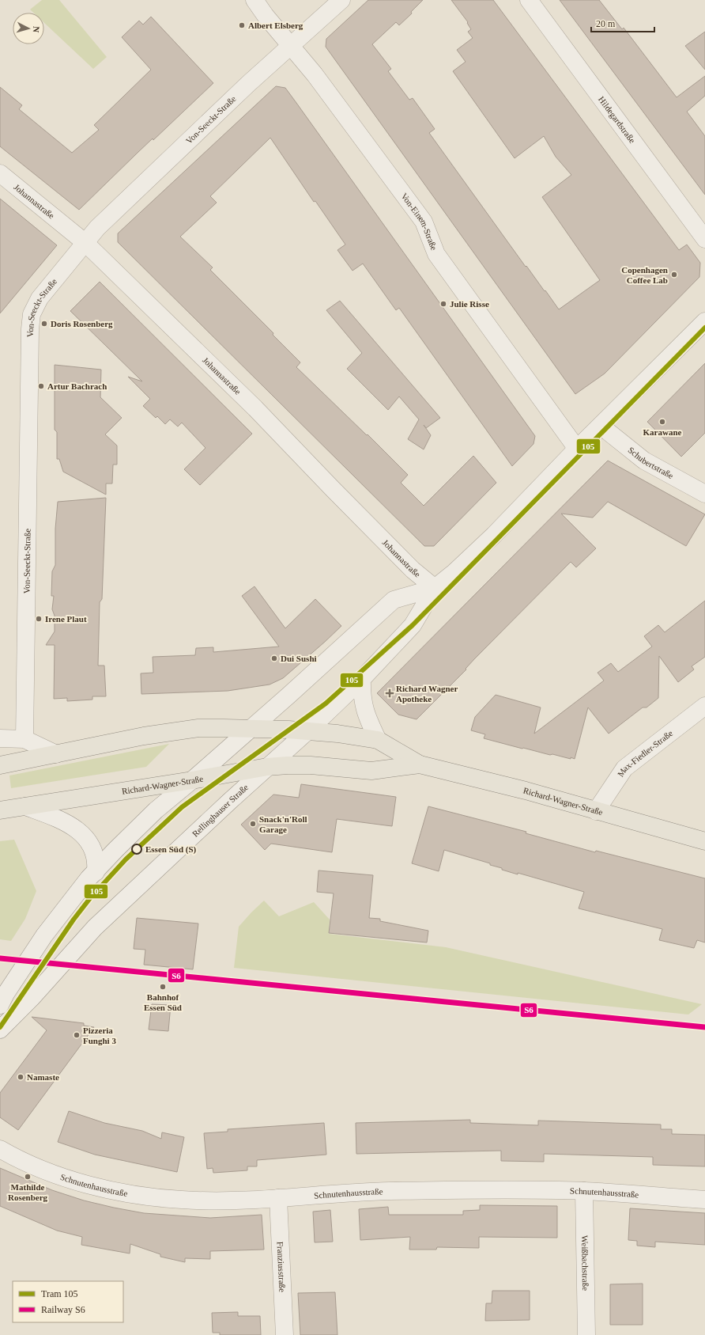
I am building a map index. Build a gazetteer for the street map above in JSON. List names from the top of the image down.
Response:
{
  "streets": {
    "main road": ["Richard-Wagner-Straße"],
    "street": [
      "Hildegardstraße",
      "Von-Seeckt-Straße",
      "Johannastraße",
      "Von-Einem-Straße",
      "Schubertstraße",
      "Max-Fiedler-Straße",
      "Rellinghauser Straße",
      "Schnutenhausstraße",
      "Weißbachstraße",
      "Franziusstraße"
    ]
  },
  "crossings": [
    ["Von-Seeckt-Straße", "Johannastraße"],
    ["Von-Seeckt-Straße", "Von-Einem-Straße"],
    ["Johannastraße", "Rellinghauser Straße"],
    ["Von-Einem-Straße", "Rellinghauser Straße"],
    ["Schubertstraße", "Rellinghauser Straße"],
    ["Max-Fiedler-Straße", "Richard-Wagner-Straße"],
    ["Richard-Wagner-Straße", "Rellinghauser Straße"],
    ["Schnutenhausstraße", "Weißbachstraße"],
    ["Schnutenhausstraße", "Franziusstraße"]
  ],
  "places": {
    "other": [
      "Albert Elsberg",
      "Copenhagen Coffee Lab",
      "Julie Risse",
      "Doris Rosenberg",
      "Artur Bachrach",
      "Karawane",
      "Irene Plaut",
      "Dui Sushi",
      "Snack'n'Roll Garage",
      "Essen Süd (S)",
      "Bahnhof Essen Süd",
      "Pizzeria Funghi 3",
      "Namaste",
      "Mathilde Rosenberg"
    ],
    "health": ["Richard Wagner Apotheke"]
  },
  "lines": ["tram line 105", "rail line S6"],
  "legend": ["Tram 105", "Railway S6"],
  "scale_bar": "20 m",
  "north": "right"
}
